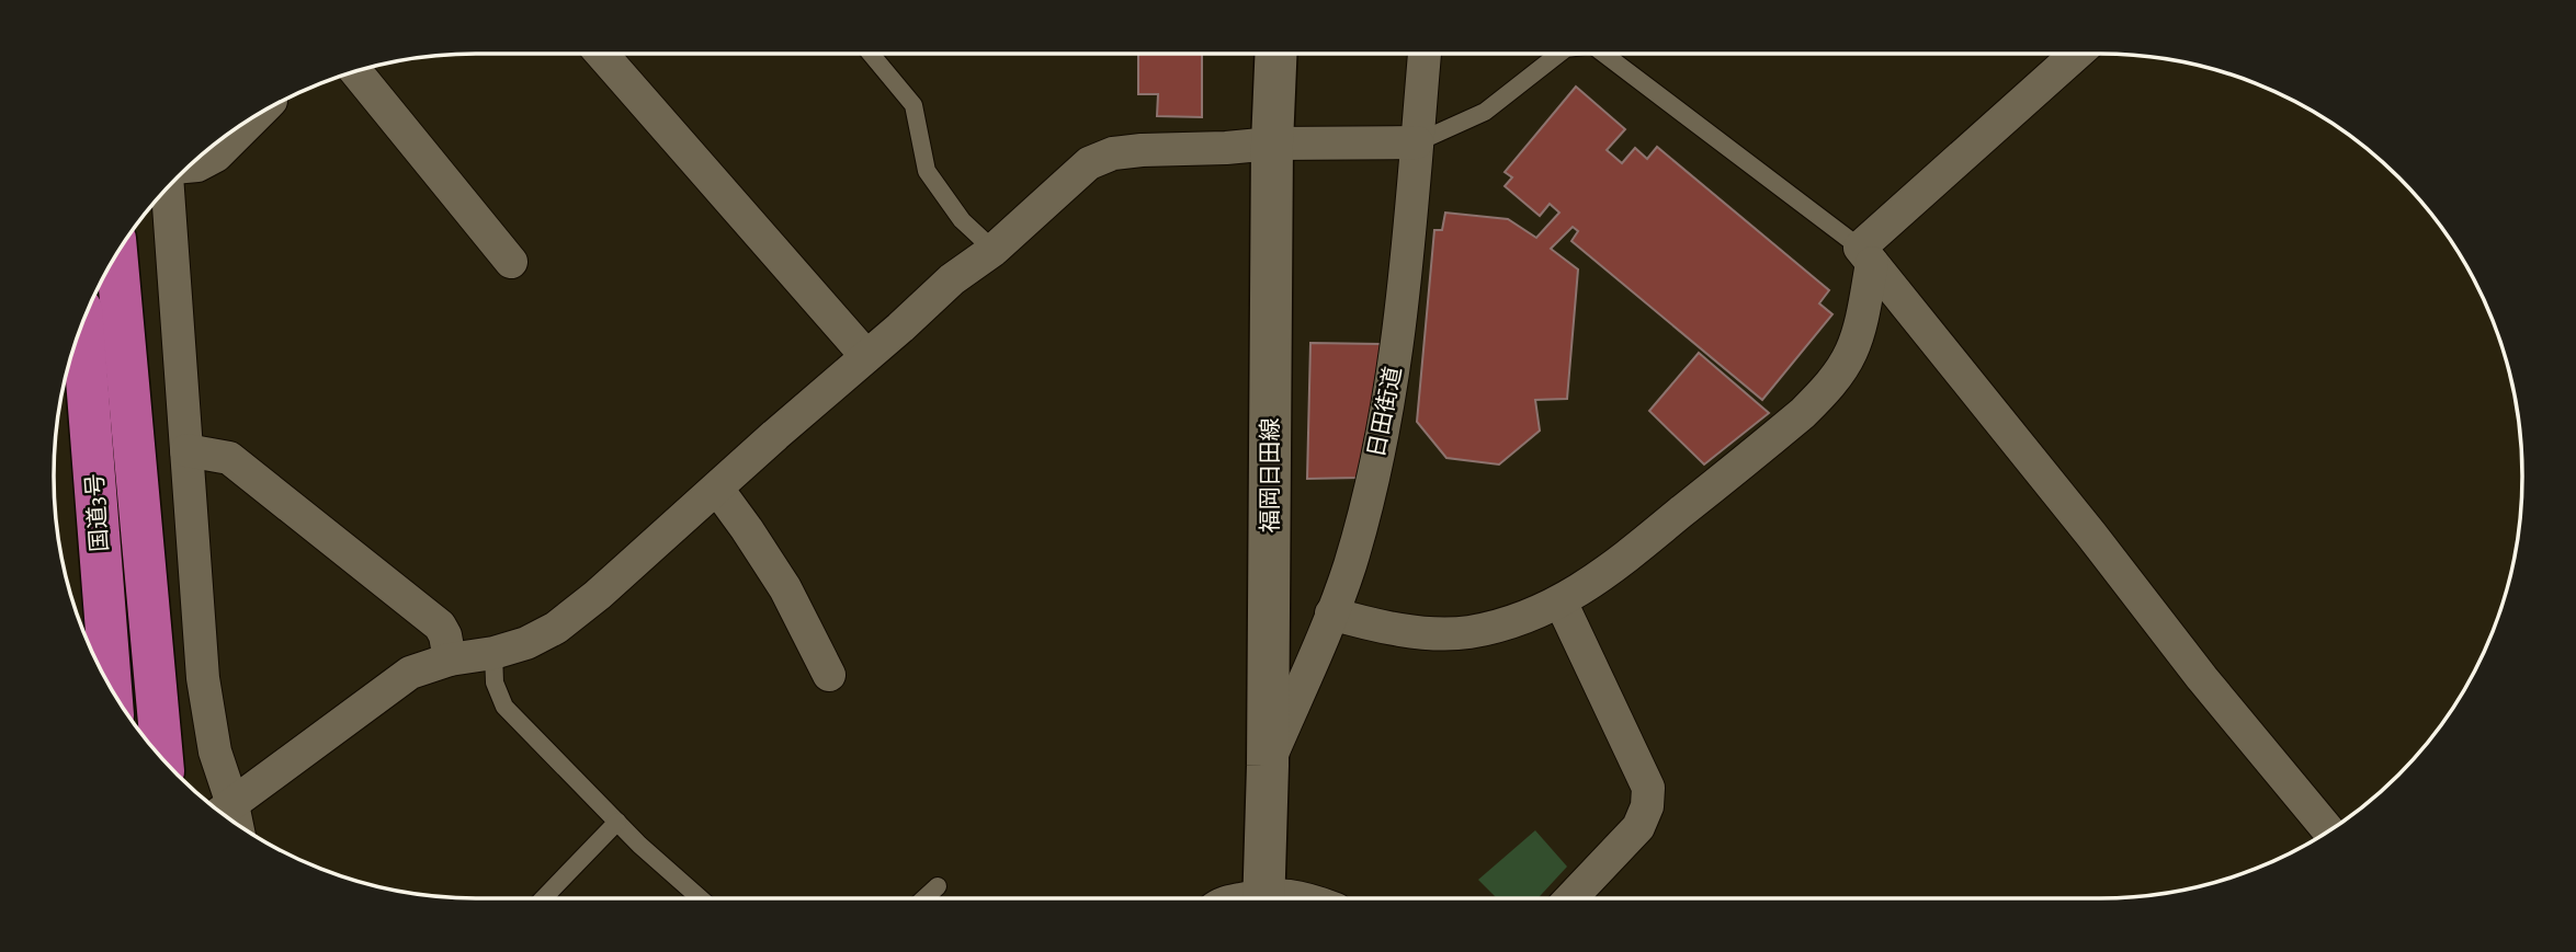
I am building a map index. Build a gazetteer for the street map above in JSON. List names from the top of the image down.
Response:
{
  "streets": {
    "highway": ["国道3号"],
    "main road": ["福岡日田線"],
    "street": ["日田街道"]
  },
  "crossings": [
    ["日田街道", "福岡日田線"]
  ]
}
